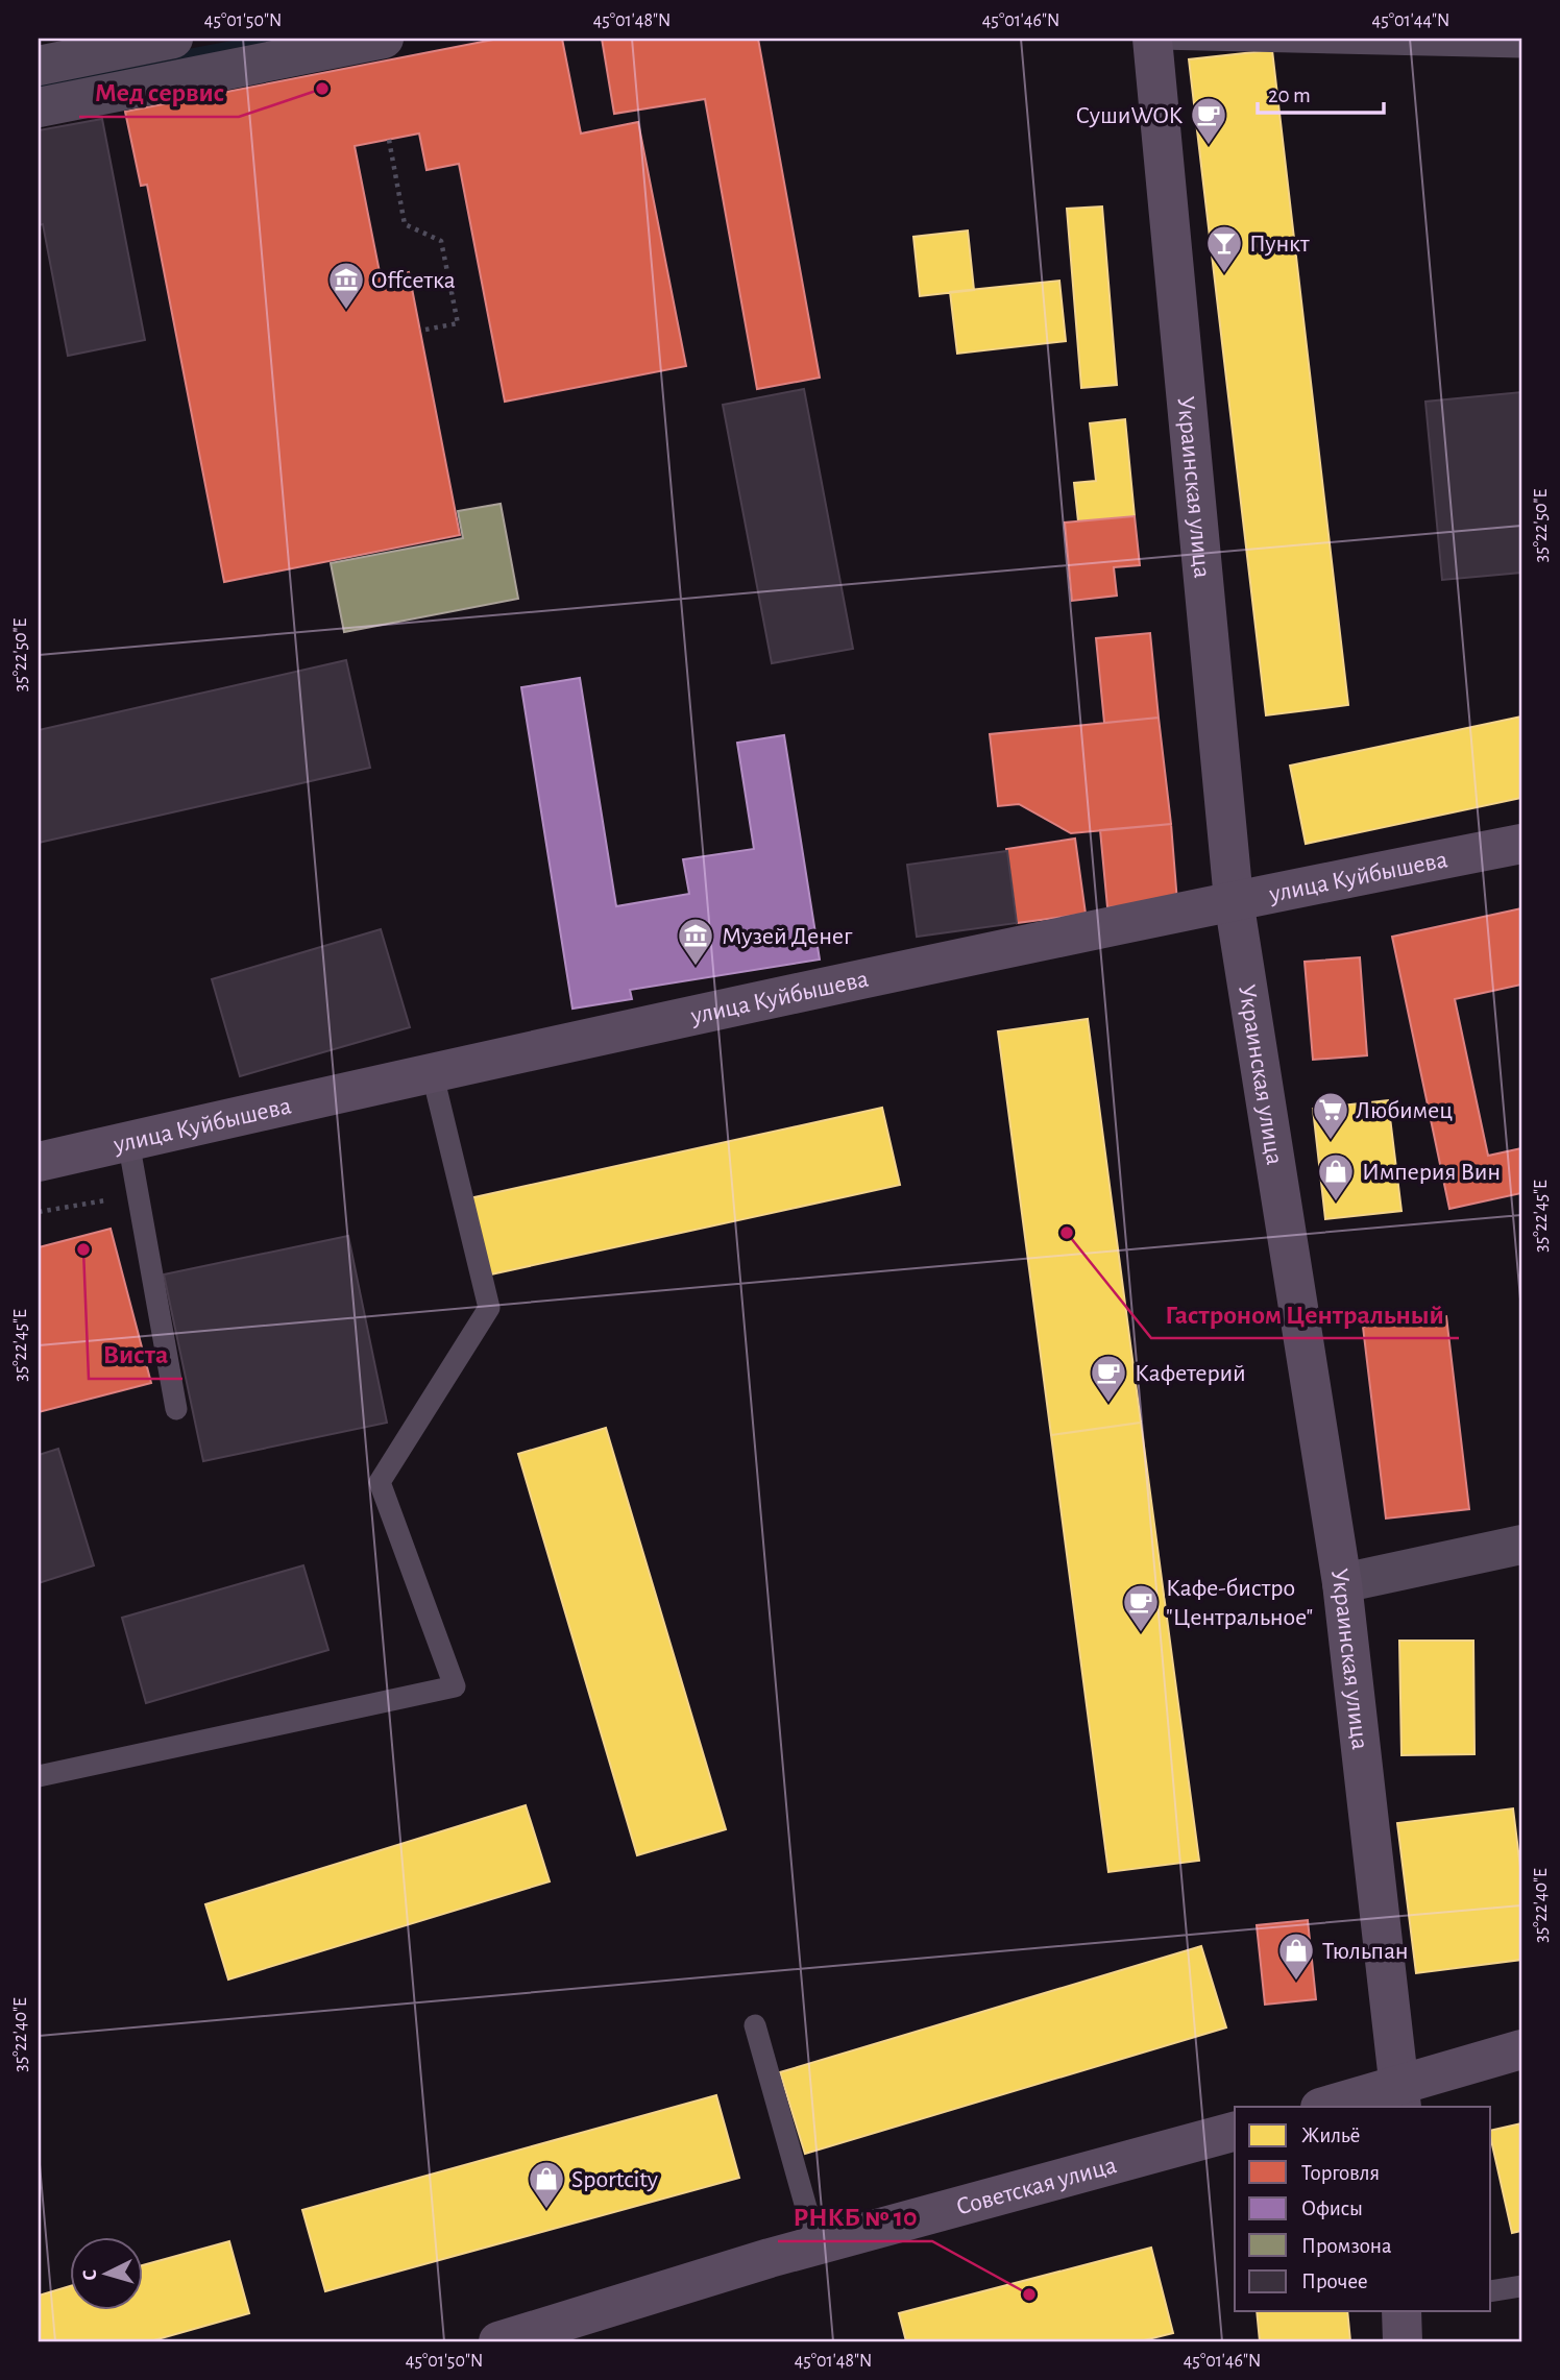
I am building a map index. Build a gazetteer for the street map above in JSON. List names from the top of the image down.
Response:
{
  "streets": {
    "main road": ["Украинская улица", "улица Куйбышева", "Советская улица"]
  },
  "crossings": [
    ["Украинская улица", "улица Куйбышева"]
  ],
  "places": {
    "other": [
      "Мед сервис",
      "Гастроном Центральный",
      "Виста",
      "РНКБ № 10"
    ],
    "cafe": ["СушиWOK", "Кафетерий", "Кафе‐бистро \"Центральное\""],
    "bar": ["Пункт"],
    "museum": ["Offсетка", "Музей Денег"],
    "supermarket": ["Любимец"],
    "shop": ["Империя Вин", "Тюльпан", "Sportcity"]
  },
  "legend": [
    "Жильё",
    "Торговля",
    "Офисы",
    "Промзона",
    "Прочее"
  ],
  "scale_bar": "20 m",
  "north": "left",
  "coordinates": [
    "45°01'50\"N",
    "45°01'48\"N",
    "45°01'46\"N",
    "45°01'44\"N",
    "35°22'50\"E",
    "35°22'45\"E",
    "35°22'40\"E"
  ]
}
